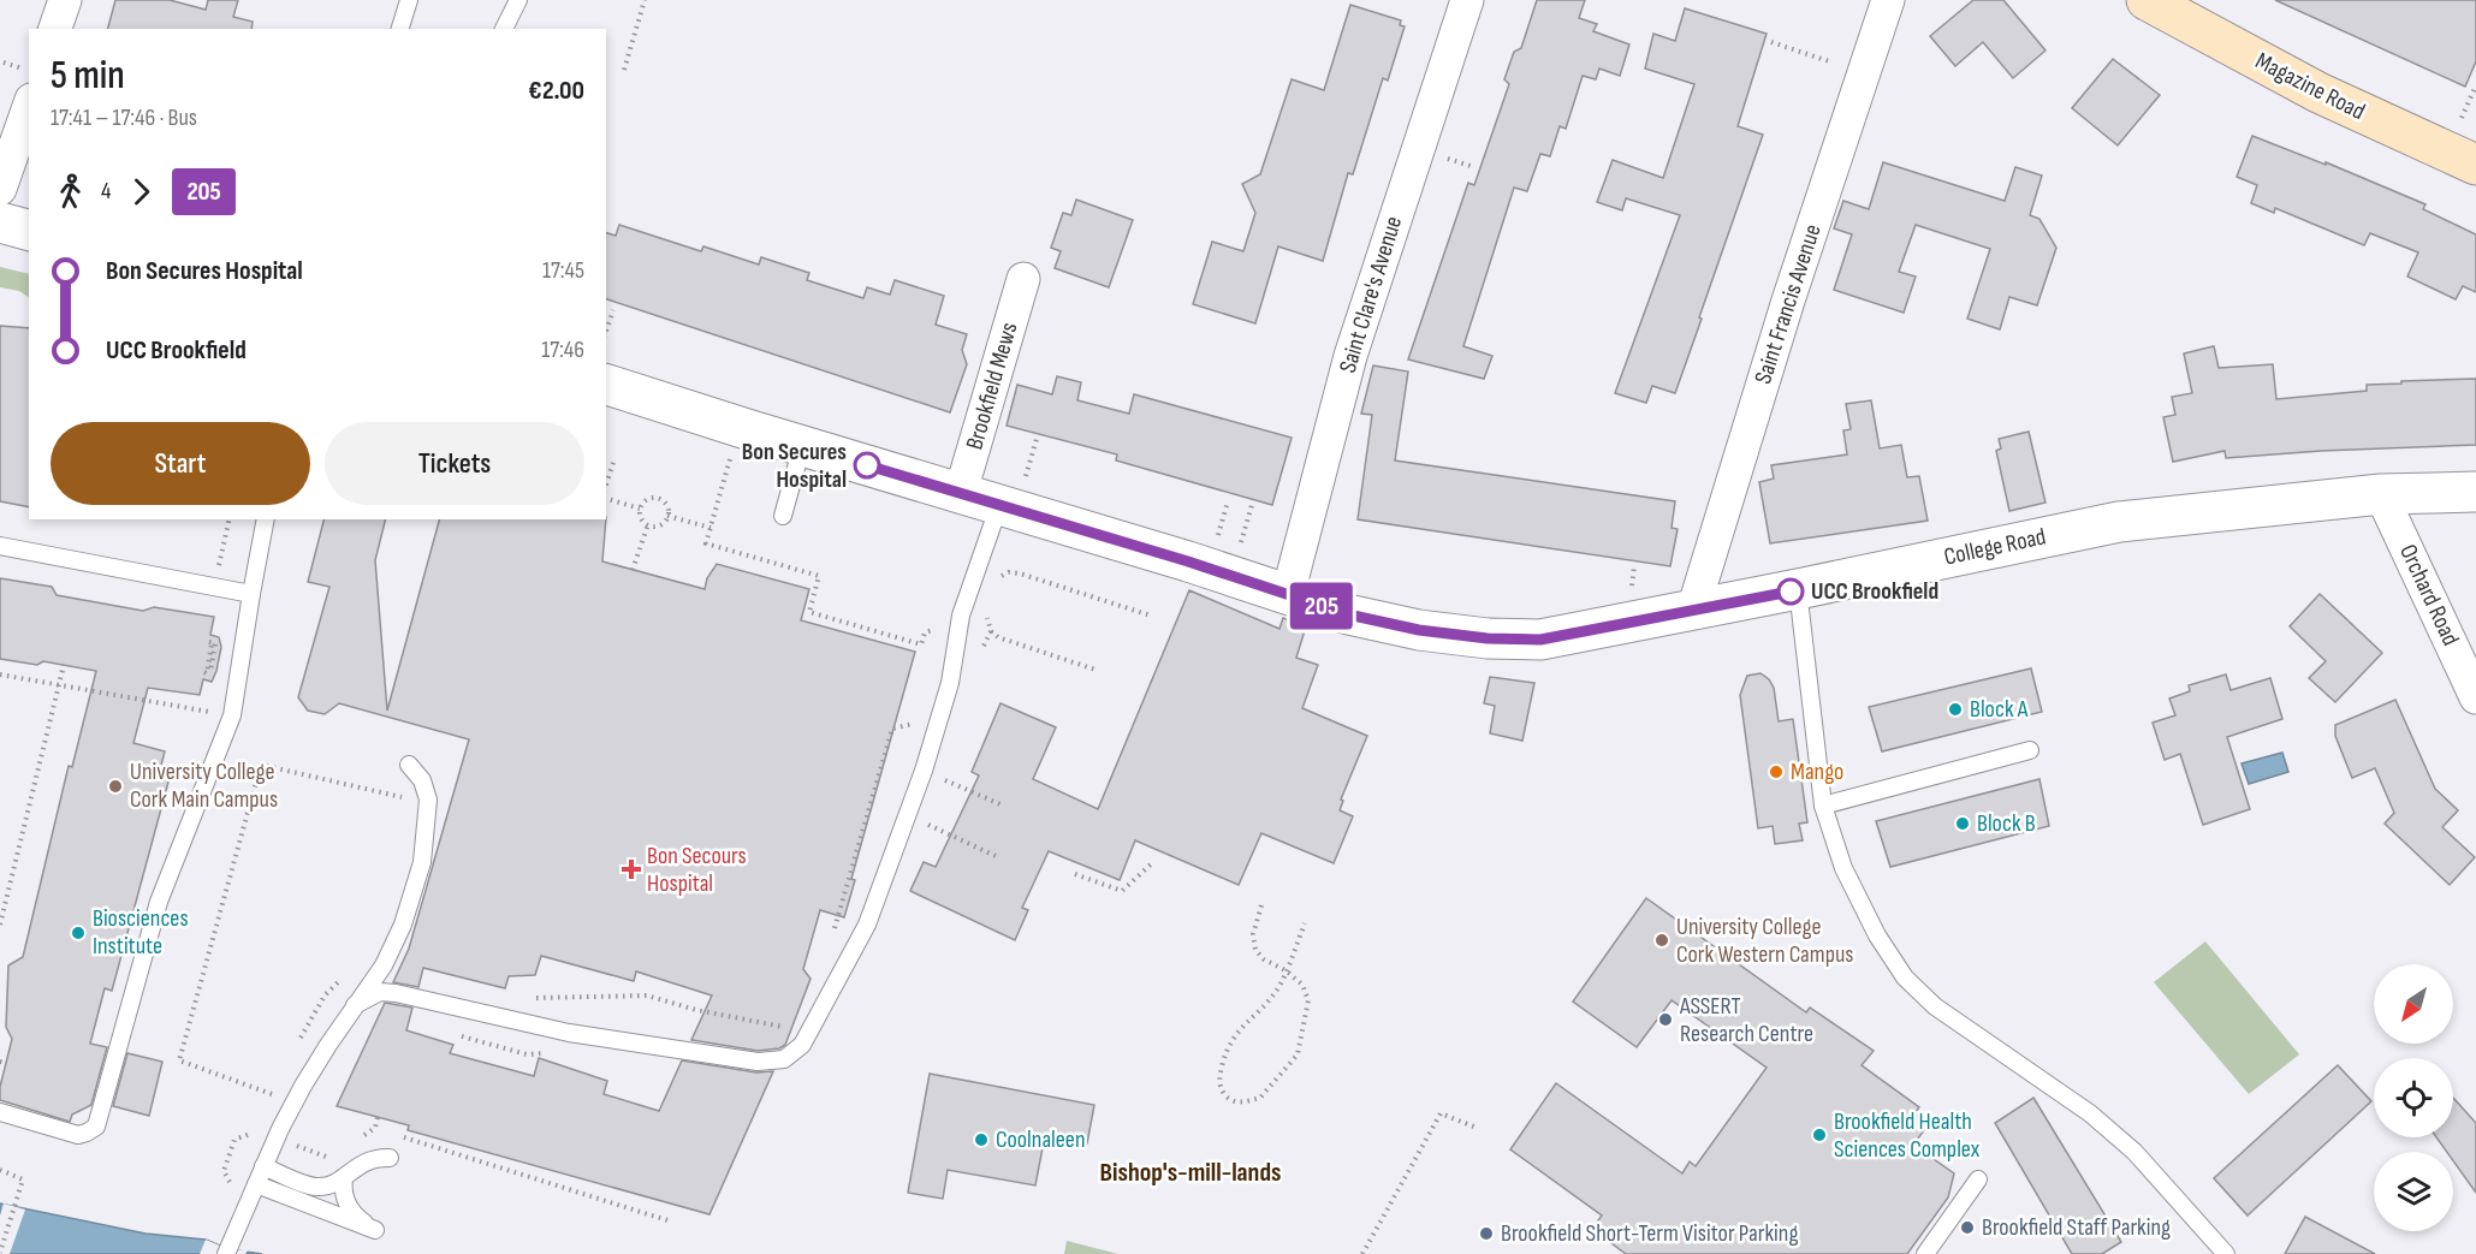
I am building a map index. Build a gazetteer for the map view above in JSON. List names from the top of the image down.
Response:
{
  "streets": {
    "main road": ["Magazine Road"],
    "street": [
      "Saint Clare's Avenue",
      "Saint Francis Avenue",
      "Brookfield Mews",
      "College Road",
      "Orchard Road"
    ]
  },
  "crossings": [
    ["Saint Clare's Avenue", "College Road"],
    ["Saint Francis Avenue", "College Road"],
    ["Brookfield Mews", "College Road"],
    ["College Road", "Orchard Road"]
  ],
  "districts": ["Bishop's-mill-lands"],
  "places": {
    "other": [
      "Bon Secures Hospital",
      "UCC Brookfield",
      "Block A",
      "Mango",
      "University College Cork Main Campus",
      "Block B",
      "Biosciences Institute",
      "University College Cork Western Campus",
      "ASSERT Research Centre",
      "Brookfield Health Sciences Complex",
      "Coolnaleen",
      "Brookfield Staff Parking",
      "Brookfield Short-Term Visitor Parking"
    ],
    "health": ["Bon Secours Hospital"]
  },
  "lines": ["bus line 205"],
  "north": "bottom left",
  "page": {
    "on_map": "205",
    "heading": ["5 min", "17:41 – 17:46 · Bus", "€2.00"],
    "legs": ["4", "205"],
    "list": [
      {
        "name": "Bon Secures Hospital",
        "value": "17:45"
      },
      {
        "name": "UCC Brookfield",
        "value": "17:46"
      }
    ],
    "buttons": ["Start", "Tickets"]
  }
}
